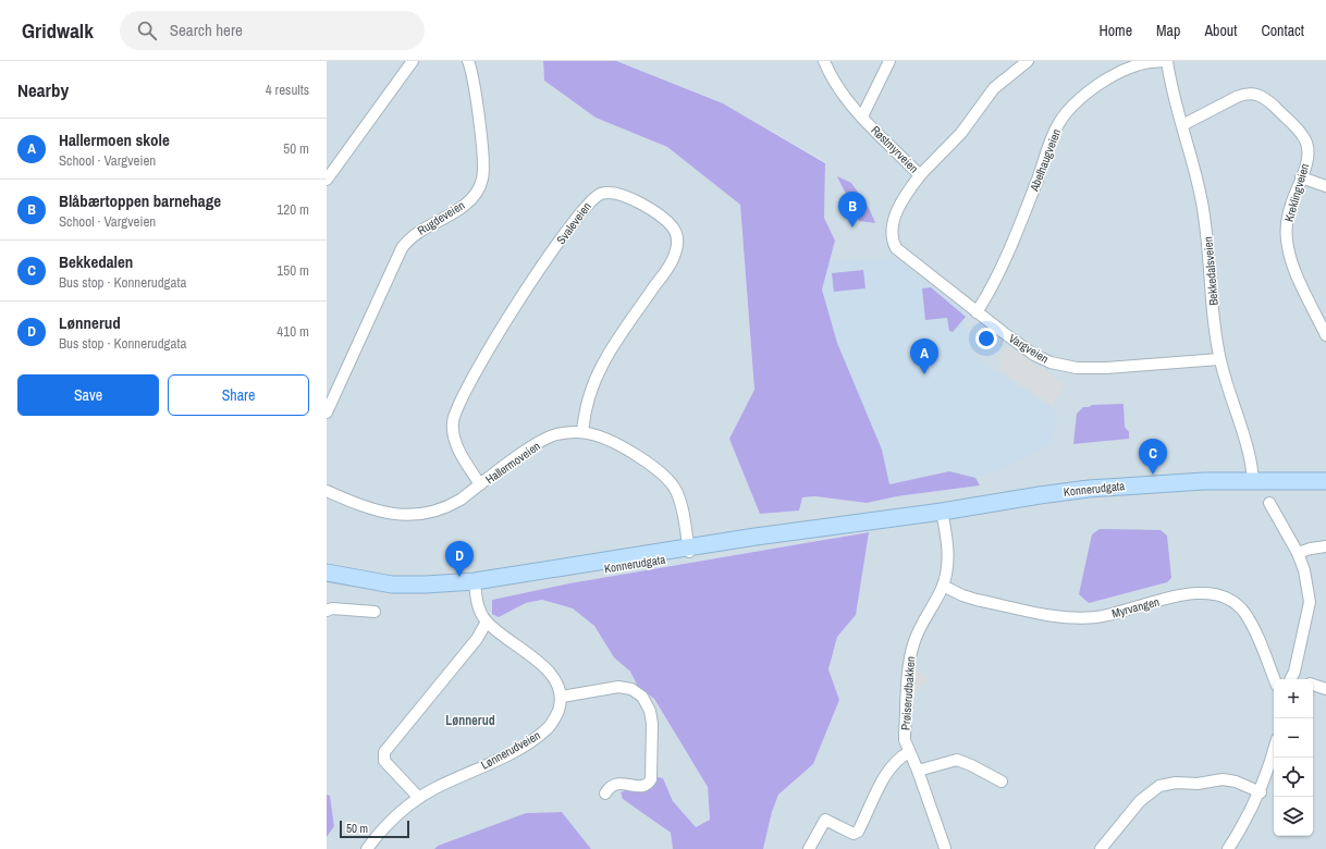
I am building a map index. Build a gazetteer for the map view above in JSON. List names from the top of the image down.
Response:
{
  "streets": {
    "main road": ["Konnerudgata"],
    "street": [
      "Røstmyrveien",
      "Abelhaugveien",
      "Kreklingveien",
      "Rugdeveien",
      "Svaleveien",
      "Bekkedalsveien",
      "Vargveien",
      "Hallermoveien",
      "Myrvangen",
      "Prøiserudbakken",
      "Lønnerudveien"
    ]
  },
  "crossings": [
    ["Røstmyrveien", "Vargveien"],
    ["Abelhaugveien", "Bekkedalsveien"],
    ["Abelhaugveien", "Vargveien"],
    ["Kreklingveien", "Bekkedalsveien"],
    ["Svaleveien", "Hallermoveien"],
    ["Bekkedalsveien", "Vargveien"],
    ["Bekkedalsveien", "Konnerudgata"],
    ["Hallermoveien", "Konnerudgata"],
    ["Konnerudgata", "Prøiserudbakken"],
    ["Myrvangen", "Prøiserudbakken"]
  ],
  "districts": ["Lønnerud"],
  "scale_bar": "50 m",
  "page": {
    "header": "Gridwalk",
    "search": "Search here",
    "nav": [
      "Home",
      "Map",
      "About",
      "Contact"
    ],
    "heading": ["Nearby", "4 results"],
    "list": [
      {
        "mark": "A",
        "name": "Hallermoen skole",
        "note": "School · Vargveien",
        "value": "50 m"
      },
      {
        "mark": "B",
        "name": "Blåbærtoppen barnehage",
        "note": "School · Vargveien",
        "value": "120 m"
      },
      {
        "mark": "C",
        "name": "Bekkedalen",
        "note": "Bus stop · Konnerudgata",
        "value": "150 m"
      },
      {
        "mark": "D",
        "name": "Lønnerud",
        "note": "Bus stop · Konnerudgata",
        "value": "410 m"
      }
    ],
    "pins": [
      "B",
      "A",
      "C",
      "D"
    ],
    "buttons": ["Save", "Share"],
    "map_buttons": ["+", "−"],
    "scale": "50 m"
  }
}
